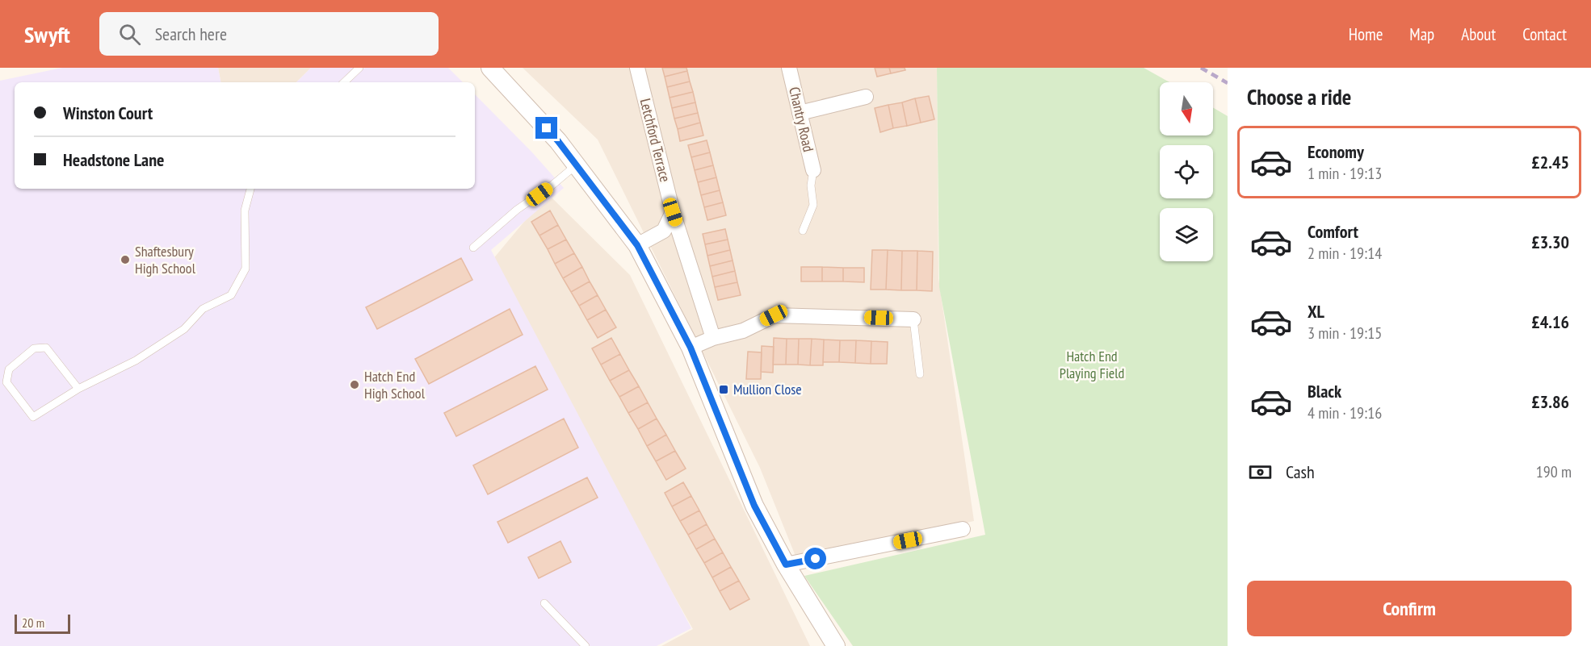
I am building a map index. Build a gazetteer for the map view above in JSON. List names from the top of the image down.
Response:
{
  "streets": {
    "street": ["Chantry Road", "Letchford Terrace"]
  },
  "parks": ["Hatch End Playing Field"],
  "places": {
    "other": ["Shaftesbury High School", "Hatch End High School"],
    "transit": ["Mullion Close"]
  },
  "scale_bar": "20 m",
  "north": "bottom",
  "page": {
    "header": "Swyft",
    "search": "Search here",
    "nav": [
      "Home",
      "Map",
      "About",
      "Contact"
    ],
    "heading": "Choose a ride",
    "banner": ["Winston Court", "Headstone Lane"],
    "list": [
      {
        "name": "Economy",
        "note": "1 min · 19:13",
        "value": "£2.45"
      },
      {
        "name": "Comfort",
        "note": "2 min · 19:14",
        "value": "£3.30"
      },
      {
        "name": "XL",
        "note": "3 min · 19:15",
        "value": "£4.16"
      },
      {
        "name": "Black",
        "note": "4 min · 19:16",
        "value": "£3.86"
      }
    ],
    "pay": ["Cash", "190 m"],
    "buttons": "Confirm",
    "scale": "20 m"
  }
}
